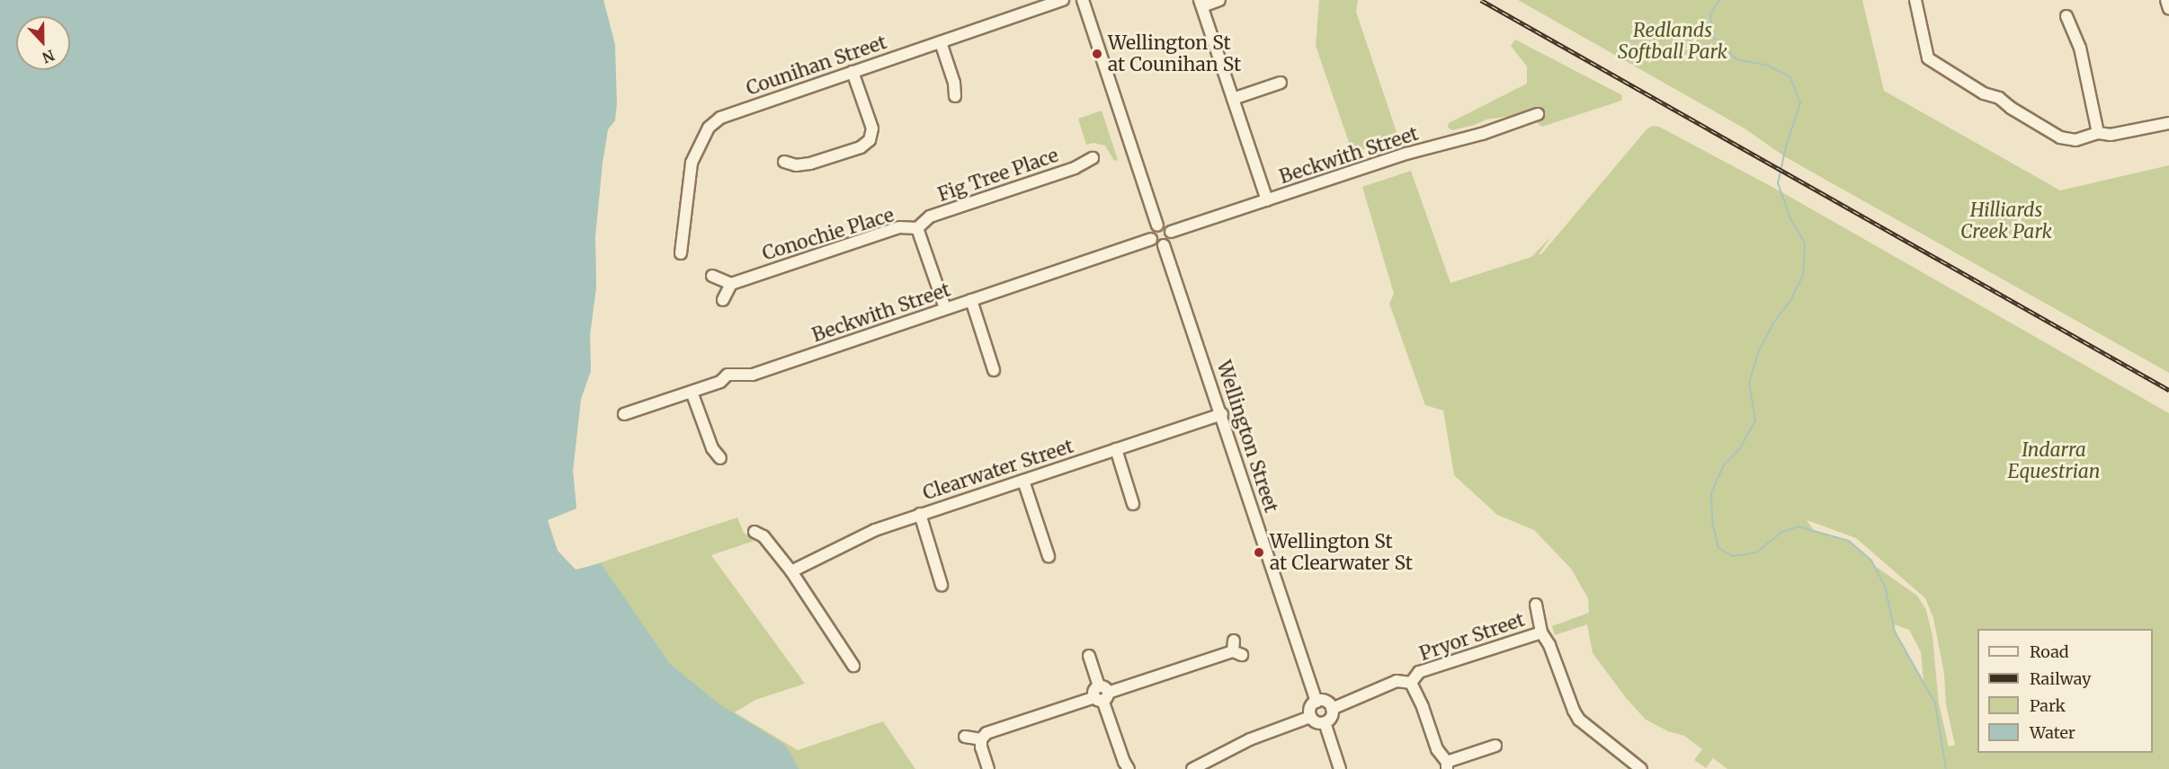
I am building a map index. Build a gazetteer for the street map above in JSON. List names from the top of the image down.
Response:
{
  "streets": {
    "street": [
      "Counihan Street",
      "Beckwith Street",
      "Fig Tree Place",
      "Conochie Place",
      "Wellington Street",
      "Clearwater Street",
      "Pryor Street"
    ]
  },
  "crossings": [
    ["Beckwith Street", "Conochie Place"],
    ["Beckwith Street", "Wellington Street"],
    ["Fig Tree Place", "Conochie Place"],
    ["Wellington Street", "Clearwater Street"],
    ["Wellington Street", "Pryor Street"]
  ],
  "parks": ["Redlands Softball Park", "Hilliards Creek Park", "Indarra Equestrian"],
  "places": ["Wellington St at Counihan St", "Wellington St at Clearwater St"],
  "legend": [
    "Road",
    "Railway",
    "Park",
    "Water"
  ],
  "north": "bottom"
}
